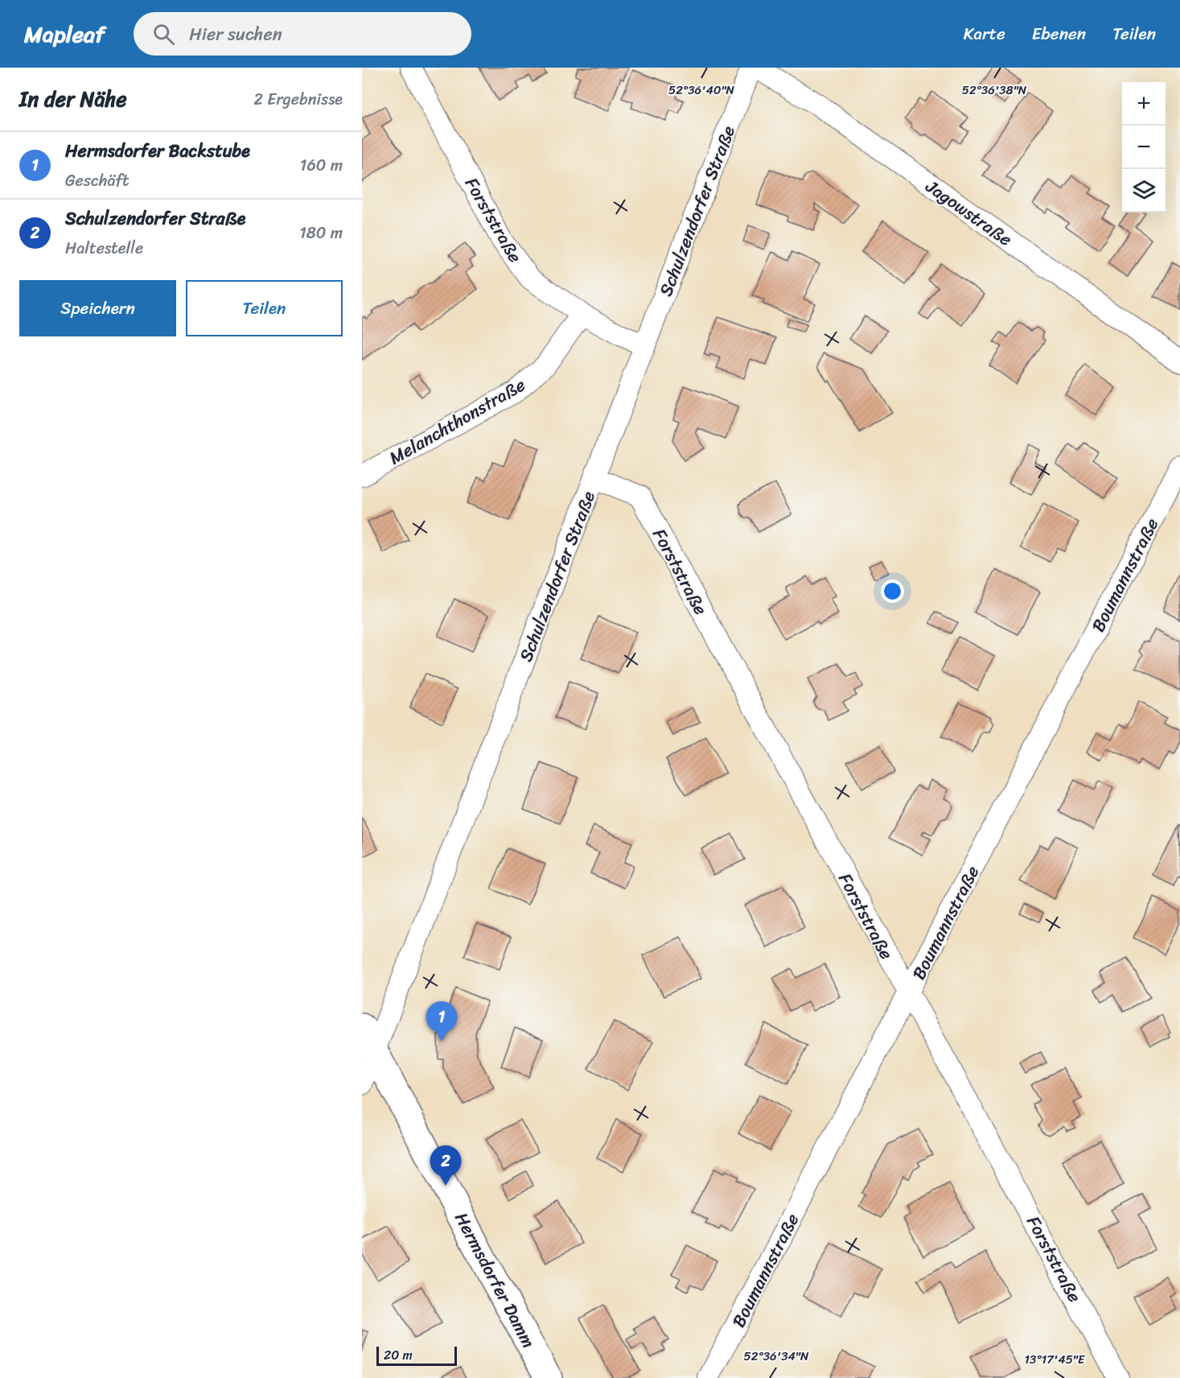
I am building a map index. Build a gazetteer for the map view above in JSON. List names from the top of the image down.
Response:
{
  "streets": {
    "main road": ["Hermsdorfer Damm"],
    "street": [
      "Schulzendorfer Straße",
      "Jagowstraße",
      "Forststraße",
      "Melanchthonstraße",
      "Boumannstraße"
    ]
  },
  "crossings": [
    ["Schulzendorfer Straße", "Forststraße"],
    ["Schulzendorfer Straße", "Hermsdorfer Damm"],
    ["Forststraße", "Melanchthonstraße"],
    ["Forststraße", "Boumannstraße"]
  ],
  "scale_bar": "20 m",
  "page": {
    "header": "Mapleaf",
    "search": "Hier suchen",
    "nav": ["Karte", "Ebenen", "Teilen"],
    "heading": ["In der Nähe", "2 Ergebnisse"],
    "map_buttons": ["+", "−"],
    "list": [
      {
        "mark": "1",
        "name": "Hermsdorfer Backstube",
        "note": "Geschäft",
        "value": "160 m"
      },
      {
        "mark": "2",
        "name": "Schulzendorfer Straße",
        "note": "Haltestelle",
        "value": "180 m"
      }
    ],
    "buttons": ["Speichern", "Teilen"],
    "pins": ["1", "2"],
    "scale": "20 m"
  },
  "coordinates": [
    "52°36'40\"N",
    "52°36'38\"N",
    "52°36'34\"N",
    "13°17'45\"E"
  ]
}
